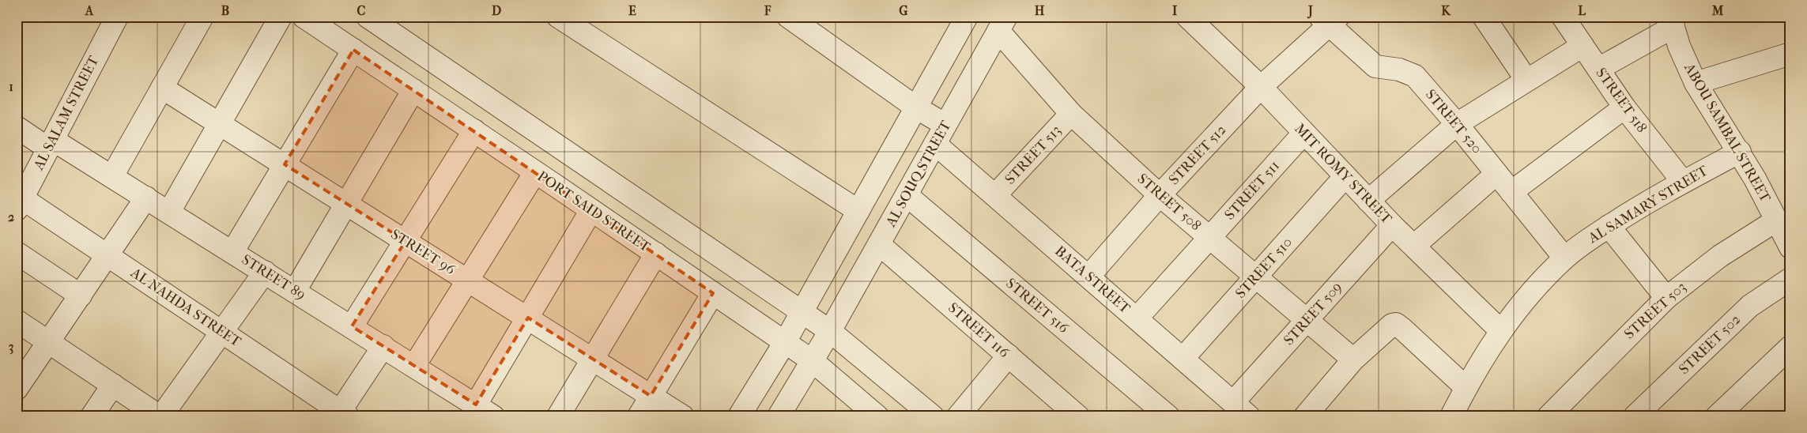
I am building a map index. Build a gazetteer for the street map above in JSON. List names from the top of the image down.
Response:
{
  "streets": {
    "street": [
      "STREET 518",
      "AL SALAM STREET",
      "STREET 520",
      "ABOU SAMBAL STREET",
      "STREET 513",
      "STREET 512",
      "AL SOUQ STREET",
      "MIT ROMY STREET",
      "STREET 511",
      "STREET 508",
      "AL SAMARY STREET",
      "PORT SAID STREET",
      "STREET 96",
      "STREET 510",
      "STREET 89",
      "BATA STREET",
      "STREET 516",
      "AL NAHDA STREET",
      "STREET 503",
      "STREET 509",
      "STREET 116",
      "STREET 502"
    ]
  },
  "crossings": [
    ["STREET 518", "AL SAMARY STREET"],
    ["AL SALAM STREET", "STREET 89"],
    ["AL SALAM STREET", "AL NAHDA STREET"],
    ["STREET 520", "STREET 512"],
    ["STREET 520", "AL SAMARY STREET"],
    ["ABOU SAMBAL STREET", "AL SAMARY STREET"],
    ["ABOU SAMBAL STREET", "STREET 503"],
    ["STREET 513", "STREET 508"],
    ["STREET 513", "BATA STREET"],
    ["STREET 512", "MIT ROMY STREET"],
    ["STREET 512", "STREET 508"],
    ["STREET 512", "BATA STREET"],
    ["AL SOUQ STREET", "STREET 508"],
    ["AL SOUQ STREET", "PORT SAID STREET"],
    ["AL SOUQ STREET", "BATA STREET"],
    ["AL SOUQ STREET", "STREET 516"],
    ["AL SOUQ STREET", "STREET 116"],
    ["MIT ROMY STREET", "STREET 511"],
    ["MIT ROMY STREET", "AL SAMARY STREET"],
    ["MIT ROMY STREET", "STREET 510"],
    ["MIT ROMY STREET", "STREET 509"],
    ["STREET 511", "STREET 508"],
    ["STREET 511", "BATA STREET"],
    ["STREET 508", "STREET 510"],
    ["STREET 508", "STREET 509"],
    ["STREET 510", "BATA STREET"],
    ["BATA STREET", "STREET 509"]
  ],
  "grid": {
    "columns": [
      "A",
      "B",
      "C",
      "D",
      "E",
      "F",
      "G",
      "H",
      "I",
      "J",
      "K",
      "L",
      "M"
    ],
    "rows": ["1", "2", "3"]
  }
}
